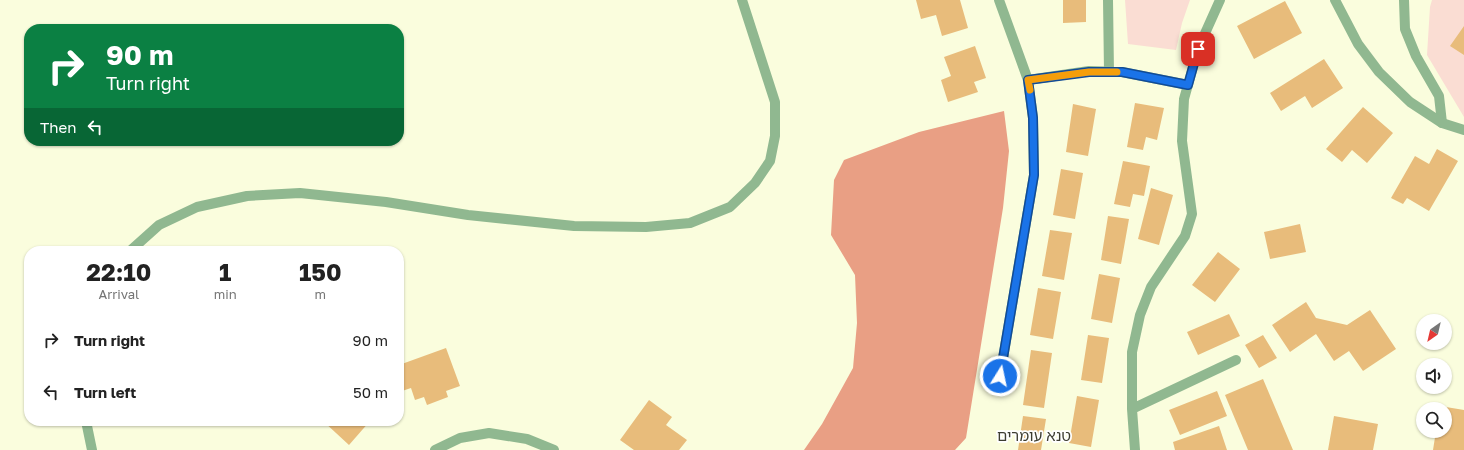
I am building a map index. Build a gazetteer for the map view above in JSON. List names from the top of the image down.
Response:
{
  "districts": ["טנא עומרים"],
  "north": "bottom left",
  "page": {
    "turn": ["90 m", "Turn right"],
    "then": "Then",
    "eta": [
      "22:10",
      "Arrival",
      "1",
      "min",
      "150",
      "m"
    ],
    "list": [
      {
        "name": "Turn right",
        "value": "90 m"
      },
      {
        "name": "Turn left",
        "value": "50 m"
      }
    ]
  }
}
